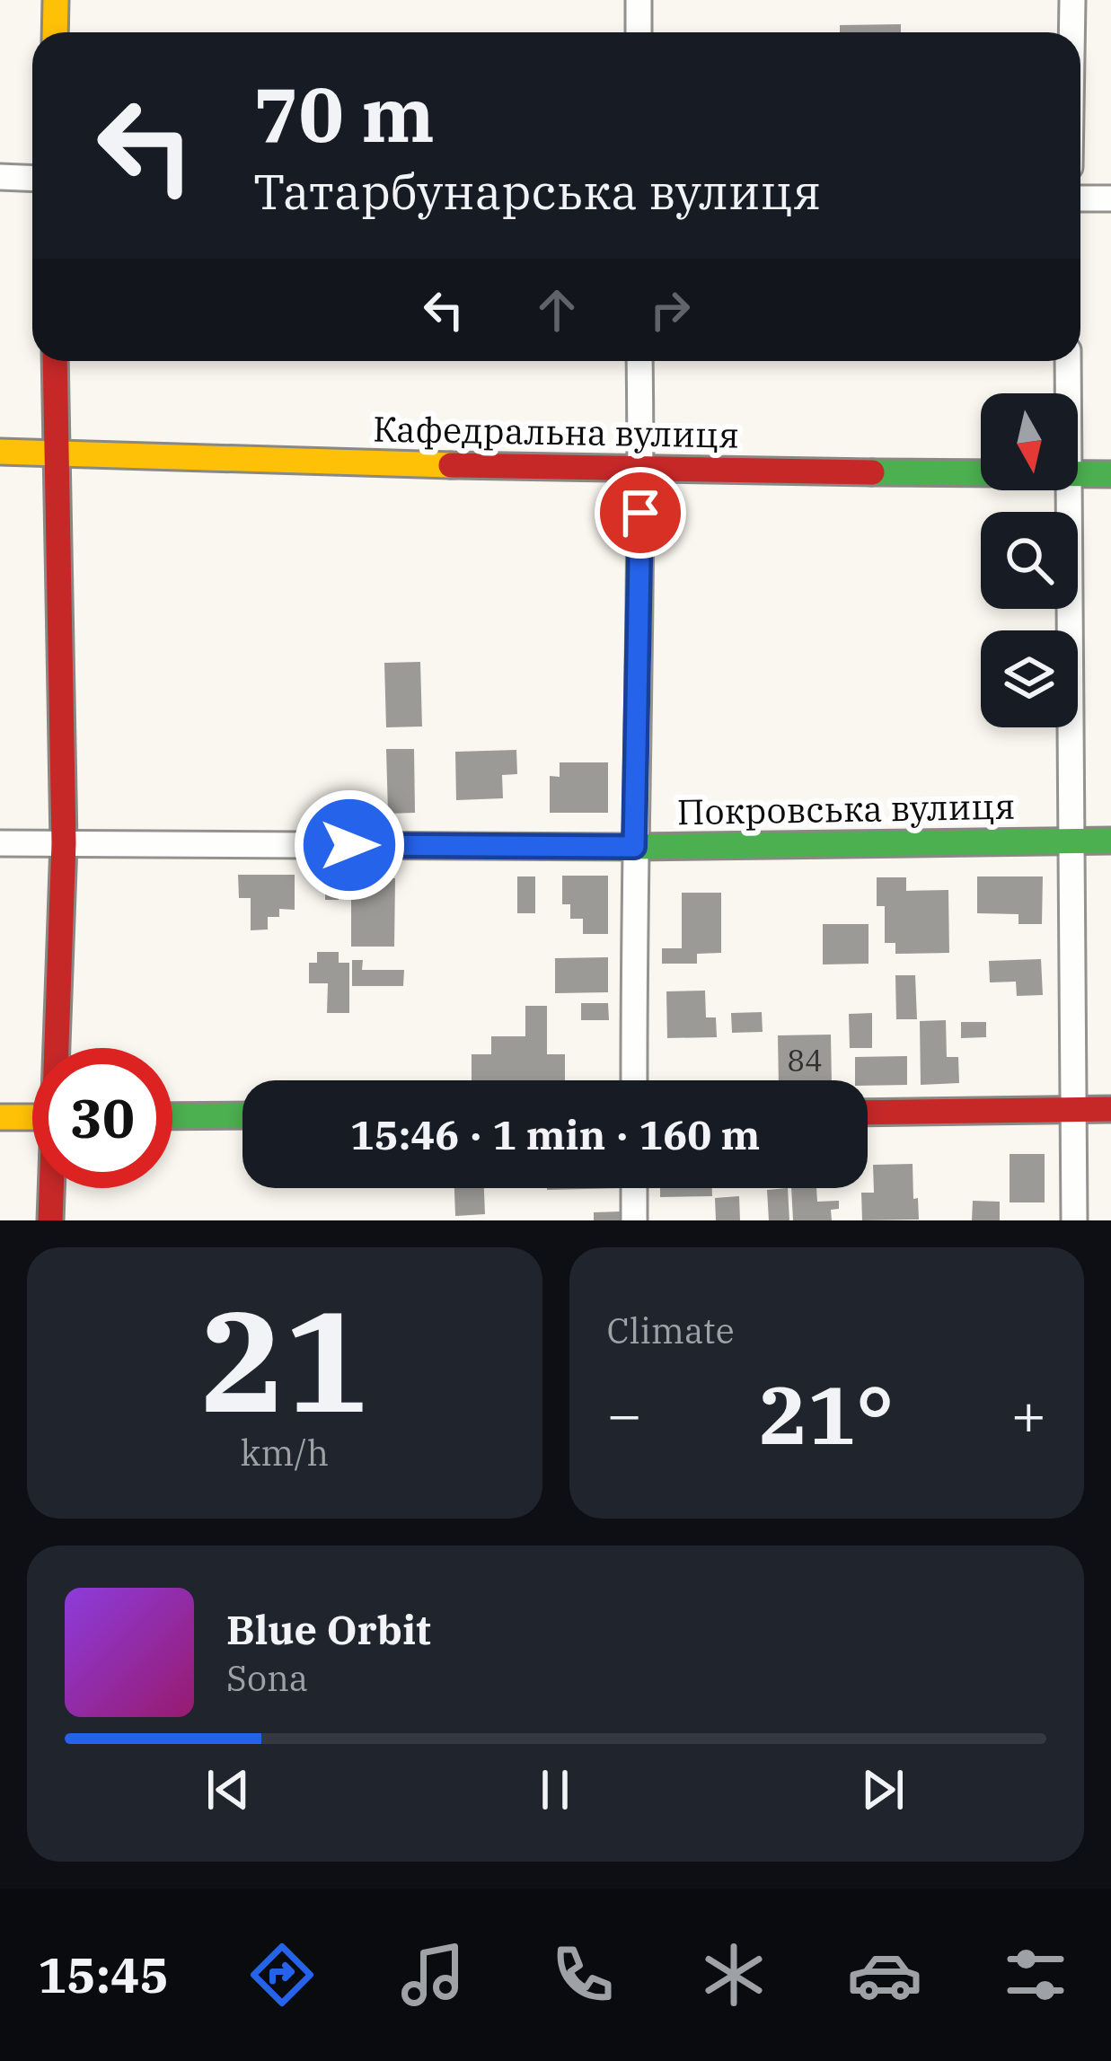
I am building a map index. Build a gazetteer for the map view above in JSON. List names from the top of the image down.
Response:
{
  "streets": {
    "street": ["Кафедральна вулиця", "Покровська вулиця"]
  },
  "house_numbers": ["84"],
  "north": "bottom",
  "page": {
    "turn": ["70 m", "Татарбунарська вулиця"],
    "limit": "30",
    "trip": "15:46 · 1 min · 160 m",
    "tile": [
      ["21", "km/h"],
      "Climate"
    ],
    "heat": ["−", "21°", "+"],
    "song": ["Blue Orbit", "Sona"],
    "tabs": "15:45"
  }
}
